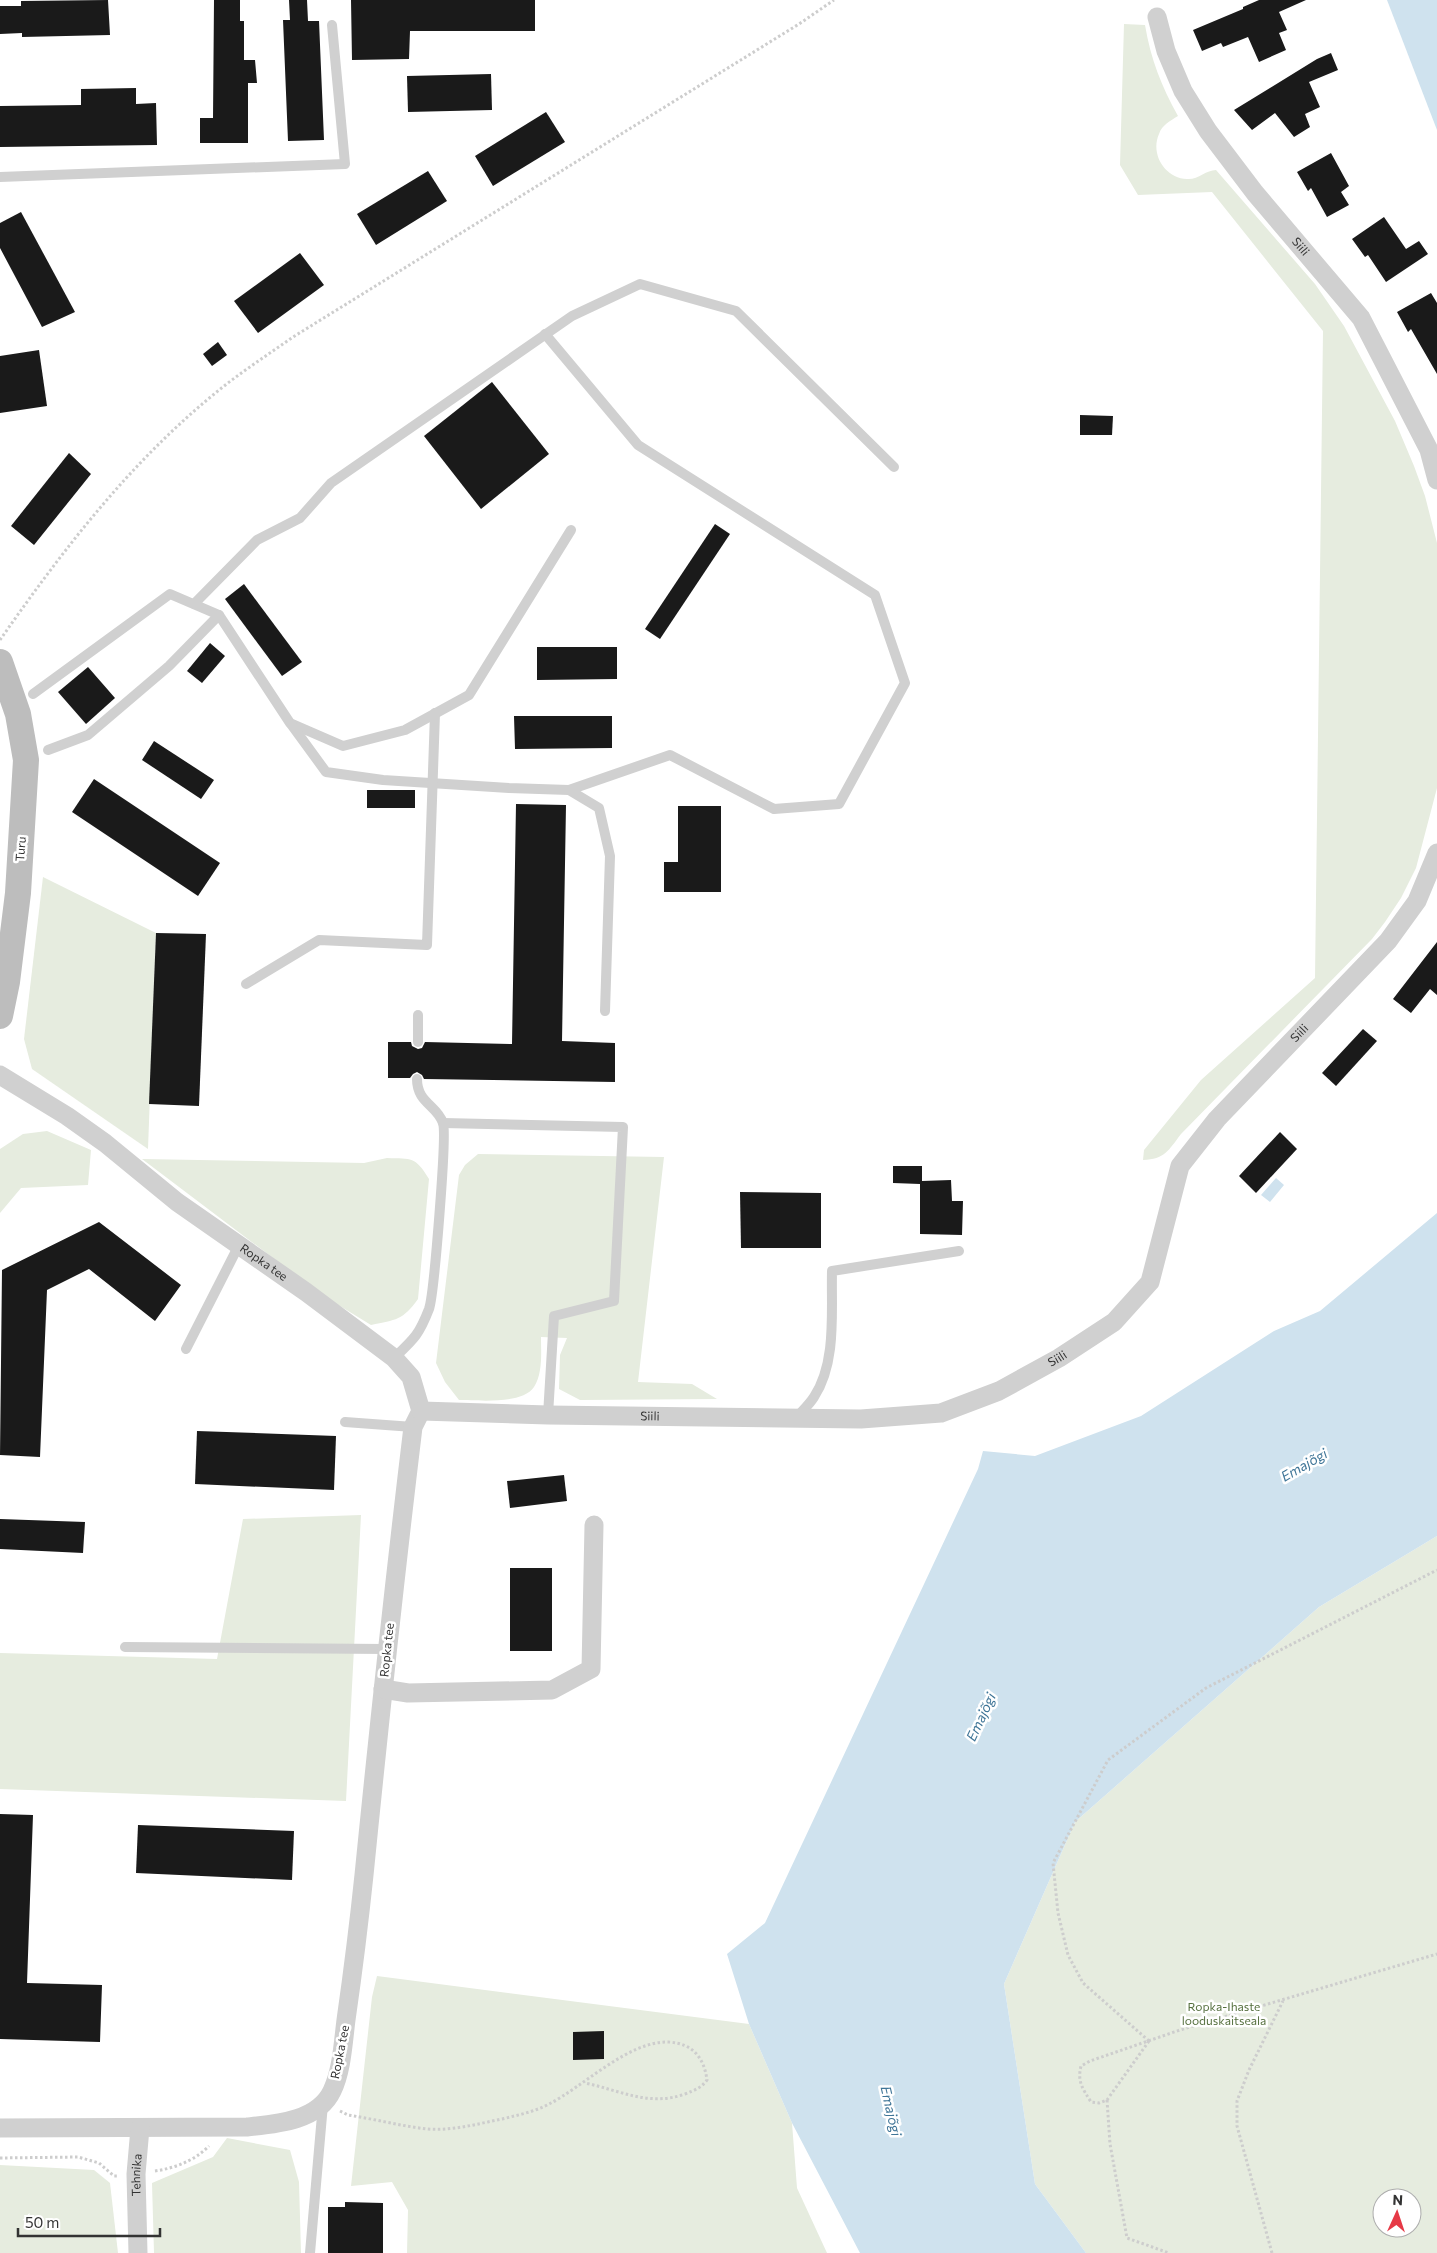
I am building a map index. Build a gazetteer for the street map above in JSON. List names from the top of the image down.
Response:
{
  "streets": {
    "main road": ["Turu"],
    "street": ["Siili", "Ropka tee", "Tehnika"]
  },
  "crossings": [
    ["Siili", "Ropka tee"]
  ],
  "water": ["Emajõgi"],
  "parks": ["Ropka-Ihaste looduskaitseala"],
  "scale_bar": "50 m",
  "north": "top"
}
